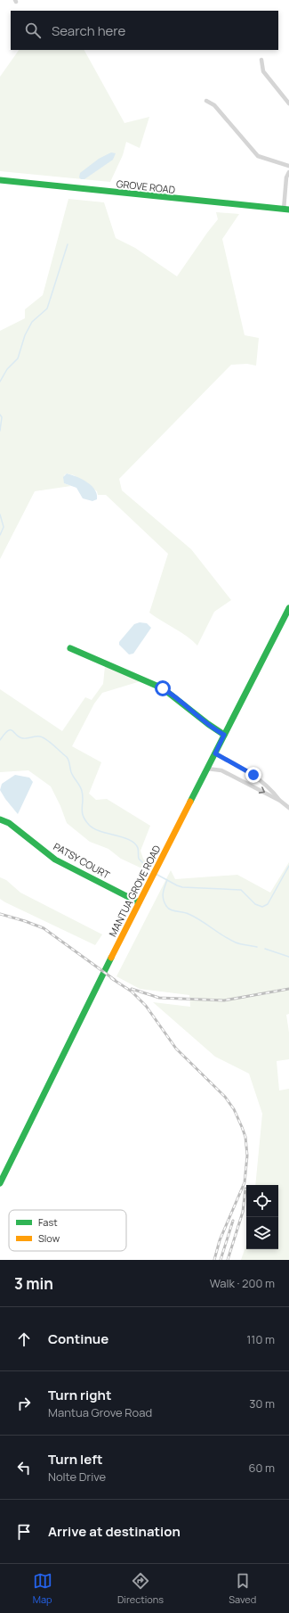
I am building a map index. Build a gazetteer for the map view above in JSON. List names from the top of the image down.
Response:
{
  "streets": {
    "main road": ["GROVE ROAD", "PATSY COURT", "MANTUA GROVE ROAD"]
  },
  "crossings": [
    ["PATSY COURT", "MANTUA GROVE ROAD"]
  ],
  "legend": ["Fast", "Slow"],
  "page": {
    "search": "Search here",
    "heading": ["3 min", "Walk · 200 m"],
    "list": [
      ["Continue", "110 m"],
      ["Turn right", "Mantua Grove Road", "30 m"],
      ["Turn left", "Nolte Drive", "60 m"],
      "Arrive at destination"
    ],
    "nav": ["Map", "Directions", "Saved"]
  }
}
